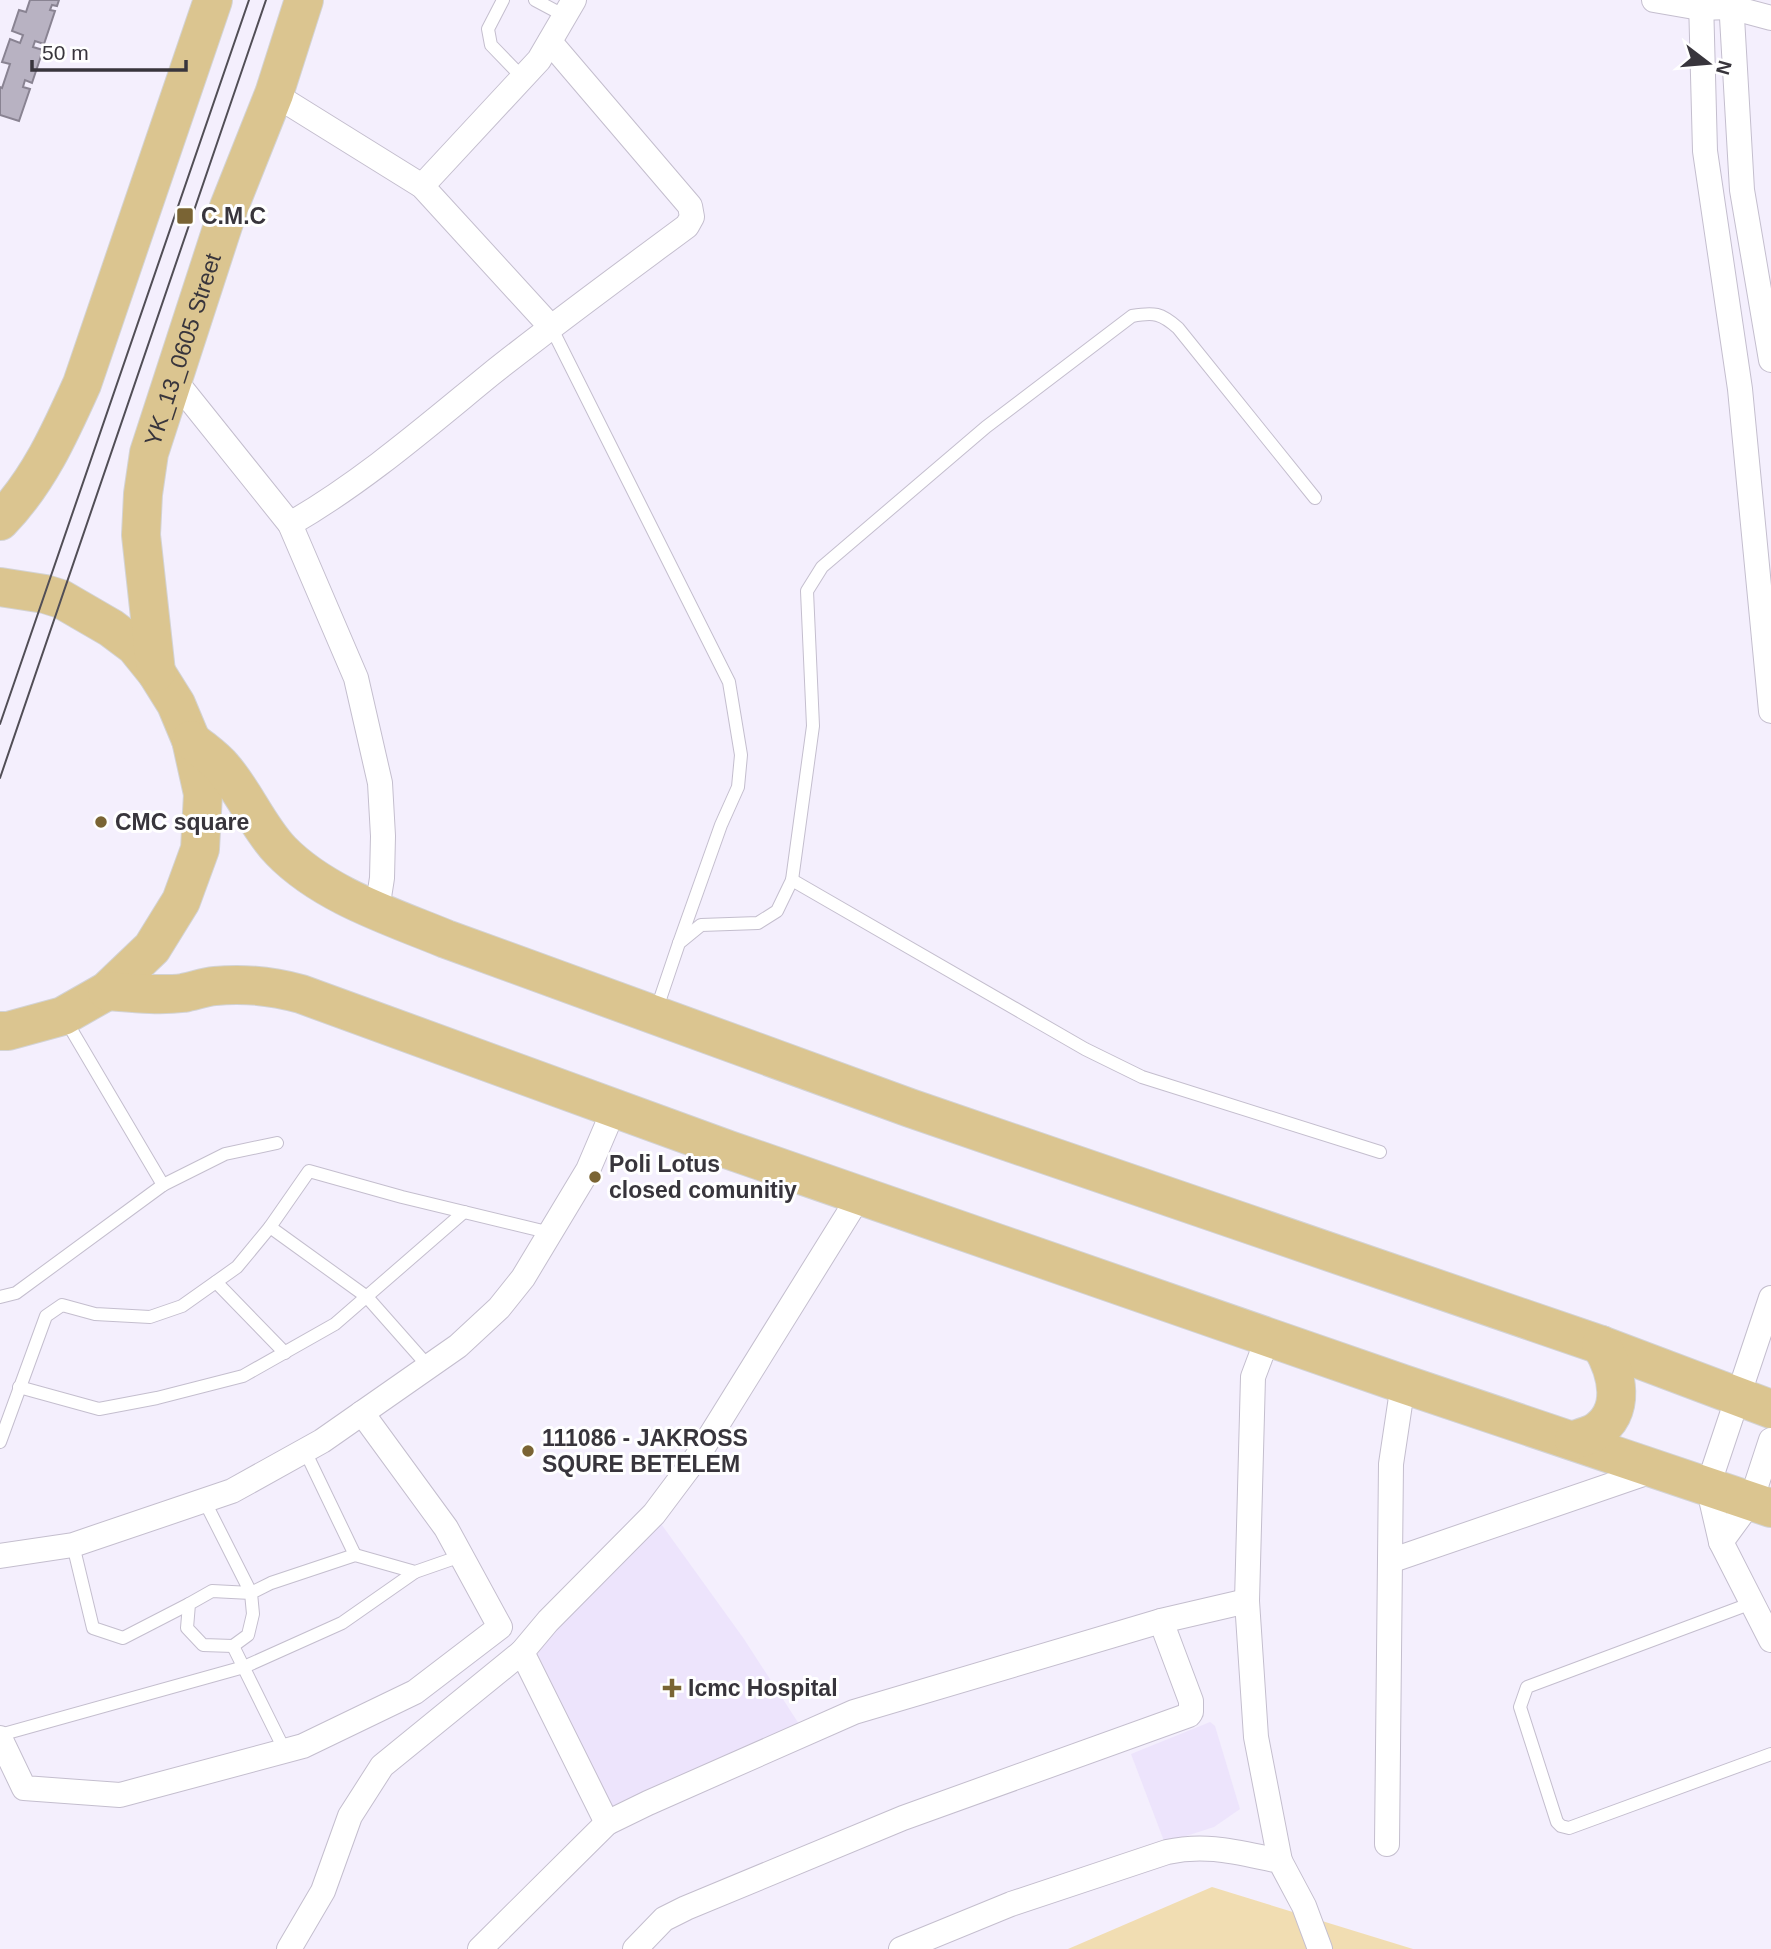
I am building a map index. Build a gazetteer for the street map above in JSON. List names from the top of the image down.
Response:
{
  "streets": {
    "main road": ["YK_13_0605 Street"]
  },
  "places": {
    "transit": ["C.M.C"],
    "other": ["CMC square", "Poli Lotus closed comunitiy", "111086 - JAKROSS SQURE BETELEM"],
    "health": ["Icmc Hospital"]
  },
  "scale_bar": "50 m",
  "north": "right"
}
